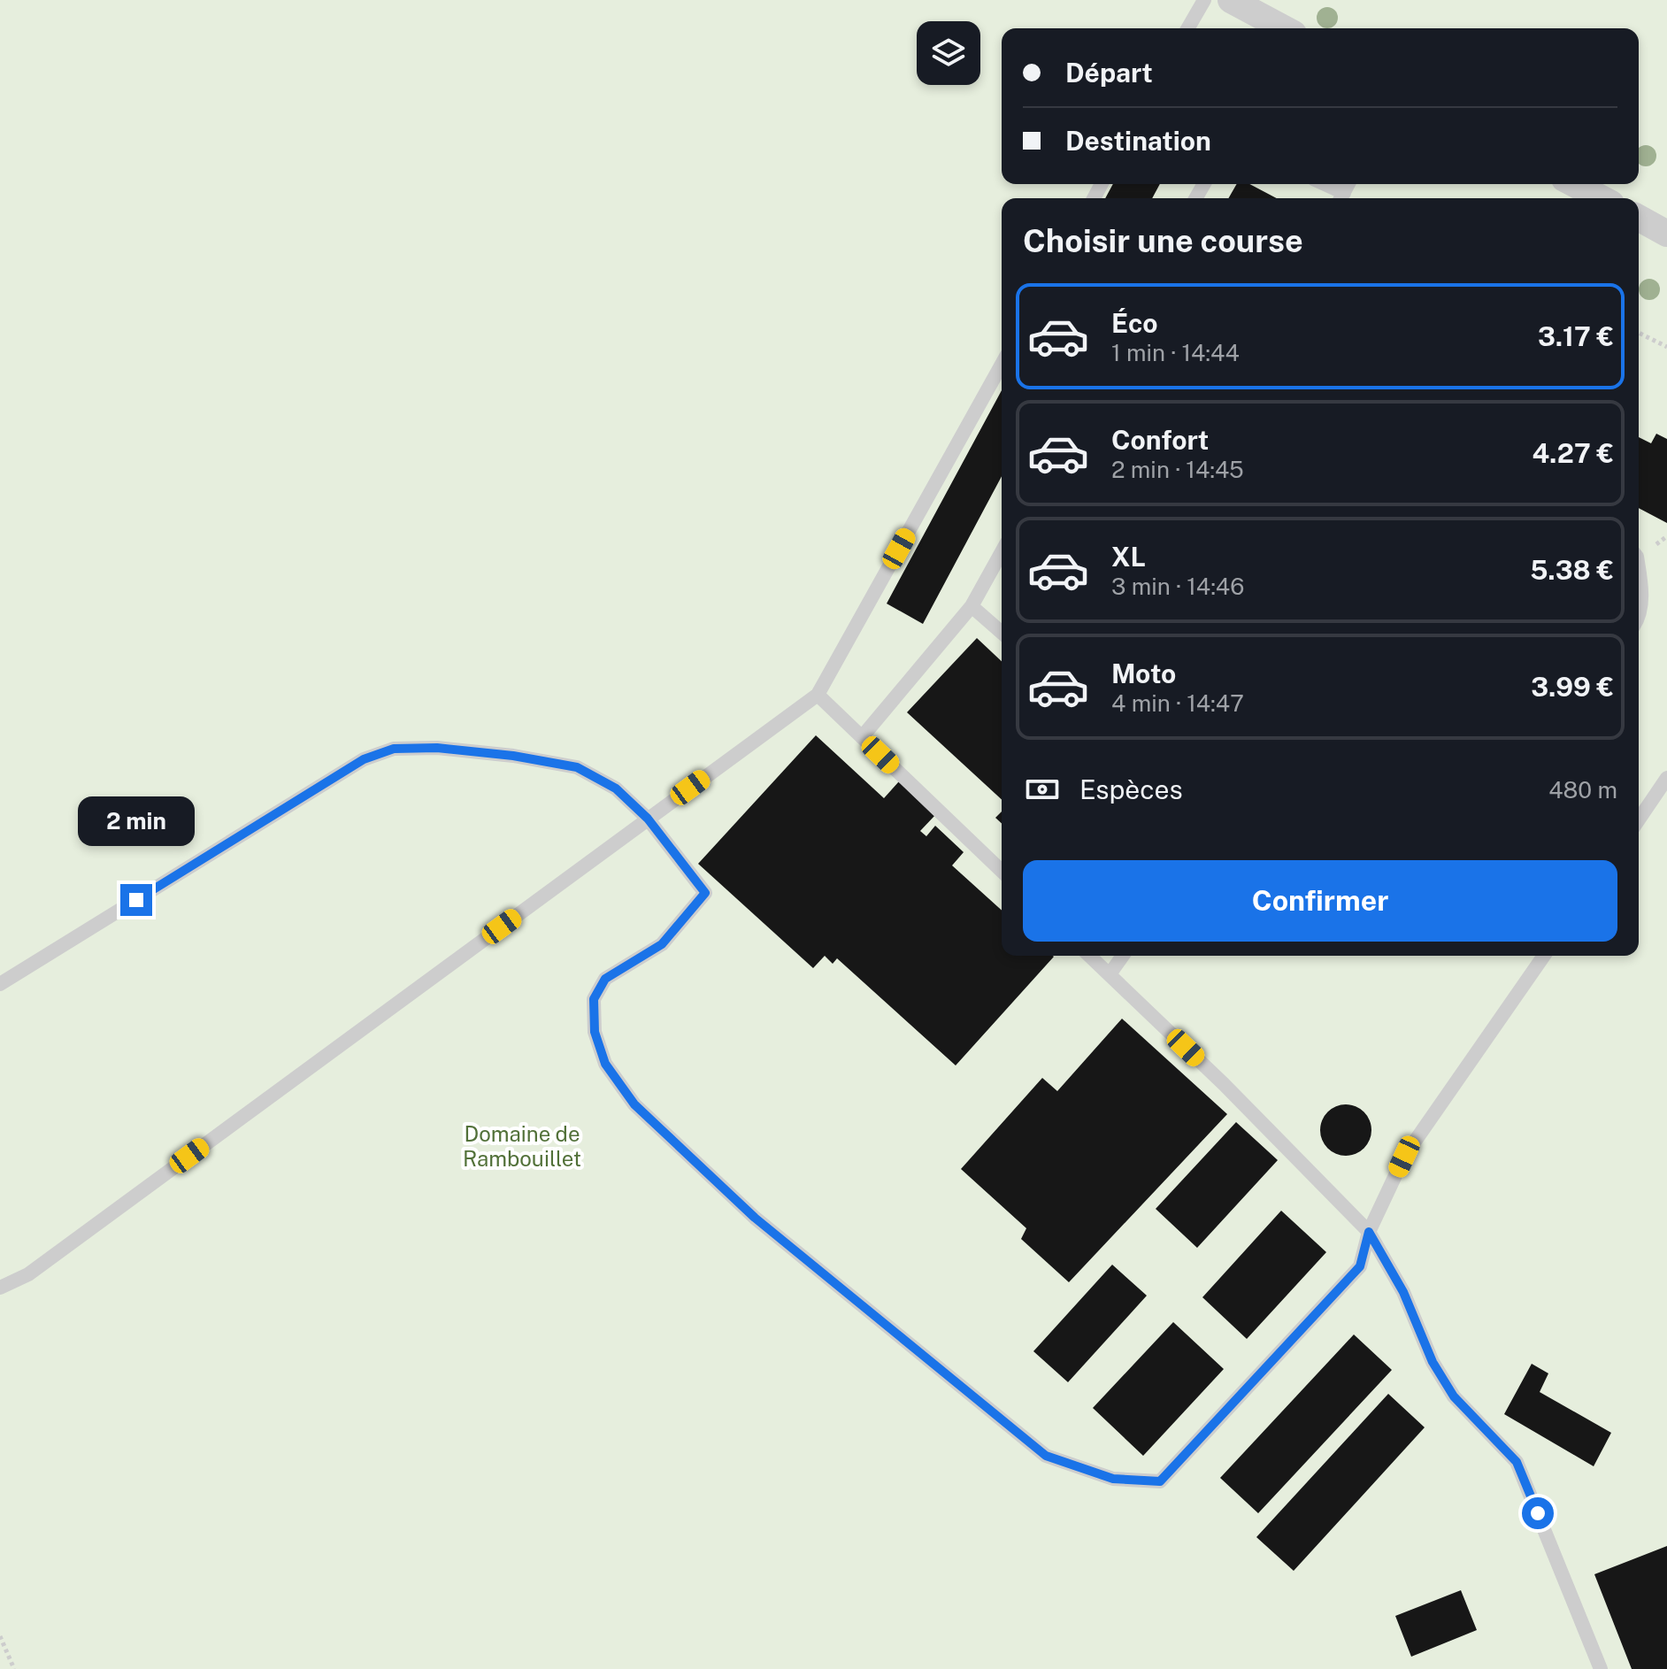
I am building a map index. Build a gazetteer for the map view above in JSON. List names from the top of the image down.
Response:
{
  "parks": ["Domaine de Rambouillet"],
  "page": {
    "banner": ["Départ", "Destination"],
    "heading": "Choisir une course",
    "list": [
      {
        "name": "Éco",
        "note": "1 min · 14:44",
        "value": "3.17 €"
      },
      {
        "name": "Confort",
        "note": "2 min · 14:45",
        "value": "4.27 €"
      },
      {
        "name": "XL",
        "note": "3 min · 14:46",
        "value": "5.38 €"
      },
      {
        "name": "Moto",
        "note": "4 min · 14:47",
        "value": "3.99 €"
      }
    ],
    "pay": ["Espèces", "480 m"],
    "bubble": "2 min",
    "buttons": "Confirmer"
  }
}
